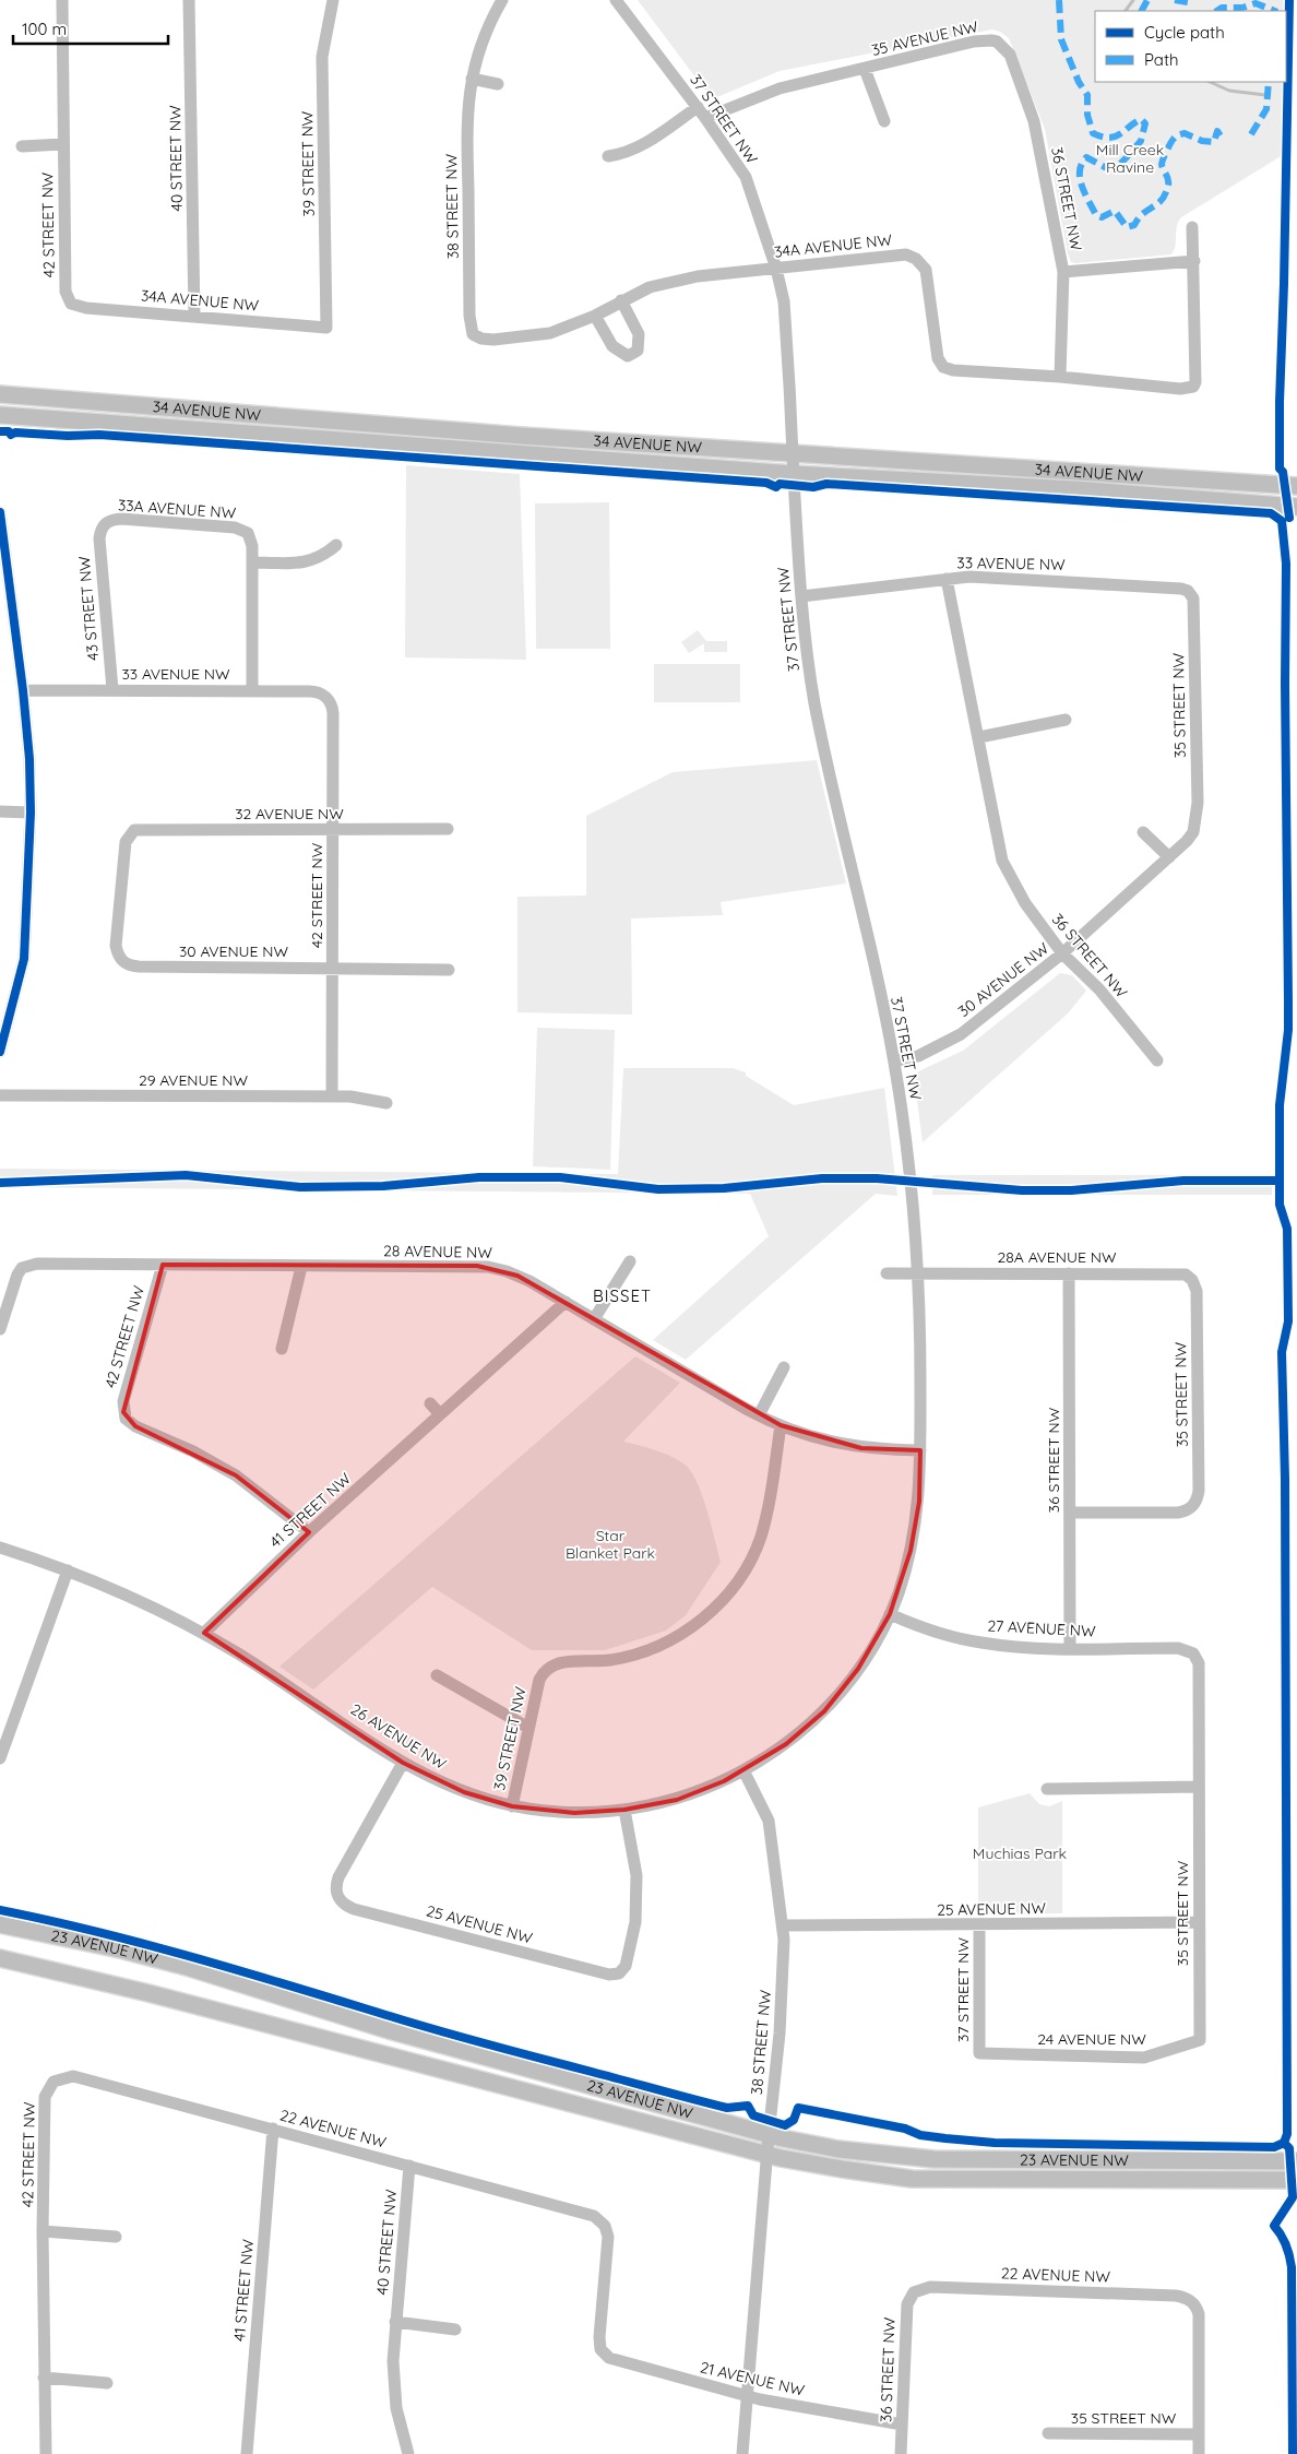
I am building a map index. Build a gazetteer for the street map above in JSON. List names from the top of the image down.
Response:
{
  "streets": {
    "main road": ["34 AVENUE NW", "23 AVENUE NW"],
    "street": [
      "35 AVENUE NW",
      "37 STREET NW",
      "40 STREET NW",
      "39 STREET NW",
      "36 STREET NW",
      "38 STREET NW",
      "42 STREET NW",
      "34A AVENUE NW",
      "33A AVENUE NW",
      "33 AVENUE NW",
      "43 STREET NW",
      "35 STREET NW",
      "32 AVENUE NW",
      "30 AVENUE NW",
      "29 AVENUE NW",
      "28 AVENUE NW",
      "28A AVENUE NW",
      "41 STREET NW",
      "27 AVENUE NW",
      "26 AVENUE NW",
      "25 AVENUE NW",
      "24 AVENUE NW",
      "22 AVENUE NW",
      "21 AVENUE NW"
    ]
  },
  "crossings": [
    ["35 AVENUE NW", "37 STREET NW"],
    ["35 AVENUE NW", "36 STREET NW"],
    ["37 STREET NW", "34A AVENUE NW"],
    ["37 STREET NW", "34 AVENUE NW"],
    ["37 STREET NW", "33 AVENUE NW"],
    ["37 STREET NW", "30 AVENUE NW"],
    ["37 STREET NW", "28 AVENUE NW"],
    ["37 STREET NW", "28A AVENUE NW"],
    ["37 STREET NW", "27 AVENUE NW"],
    ["37 STREET NW", "26 AVENUE NW"],
    ["37 STREET NW", "25 AVENUE NW"],
    ["37 STREET NW", "24 AVENUE NW"],
    ["40 STREET NW", "34A AVENUE NW"],
    ["40 STREET NW", "22 AVENUE NW"],
    ["39 STREET NW", "34A AVENUE NW"],
    ["39 STREET NW", "28 AVENUE NW"],
    ["39 STREET NW", "26 AVENUE NW"],
    ["36 STREET NW", "34A AVENUE NW"],
    ["36 STREET NW", "33 AVENUE NW"],
    ["36 STREET NW", "35 STREET NW"],
    ["36 STREET NW", "30 AVENUE NW"],
    ["36 STREET NW", "28A AVENUE NW"],
    ["36 STREET NW", "27 AVENUE NW"],
    ["36 STREET NW", "22 AVENUE NW"],
    ["36 STREET NW", "21 AVENUE NW"],
    ["38 STREET NW", "34A AVENUE NW"],
    ["38 STREET NW", "26 AVENUE NW"],
    ["38 STREET NW", "25 AVENUE NW"],
    ["38 STREET NW", "23 AVENUE NW"],
    ["38 STREET NW", "21 AVENUE NW"],
    ["42 STREET NW", "34A AVENUE NW"],
    ["42 STREET NW", "33 AVENUE NW"],
    ["42 STREET NW", "32 AVENUE NW"],
    ["42 STREET NW", "30 AVENUE NW"],
    ["42 STREET NW", "29 AVENUE NW"],
    ["42 STREET NW", "28 AVENUE NW"],
    ["42 STREET NW", "41 STREET NW"],
    ["42 STREET NW", "22 AVENUE NW"],
    ["33A AVENUE NW", "43 STREET NW"],
    ["33 AVENUE NW", "43 STREET NW"],
    ["33 AVENUE NW", "35 STREET NW"],
    ["35 STREET NW", "30 AVENUE NW"],
    ["35 STREET NW", "28A AVENUE NW"],
    ["35 STREET NW", "27 AVENUE NW"],
    ["35 STREET NW", "25 AVENUE NW"],
    ["35 STREET NW", "24 AVENUE NW"],
    ["35 STREET NW", "22 AVENUE NW"],
    ["32 AVENUE NW", "30 AVENUE NW"],
    ["28 AVENUE NW", "41 STREET NW"],
    ["41 STREET NW", "26 AVENUE NW"],
    ["41 STREET NW", "22 AVENUE NW"],
    ["26 AVENUE NW", "25 AVENUE NW"],
    ["22 AVENUE NW", "21 AVENUE NW"]
  ],
  "districts": ["BISSET"],
  "parks": ["Mill Creek Ravine", "Star Blanket Park", "Muchias Park"],
  "legend": ["Cycle path", "Path"],
  "scale_bar": "100 m"
}
